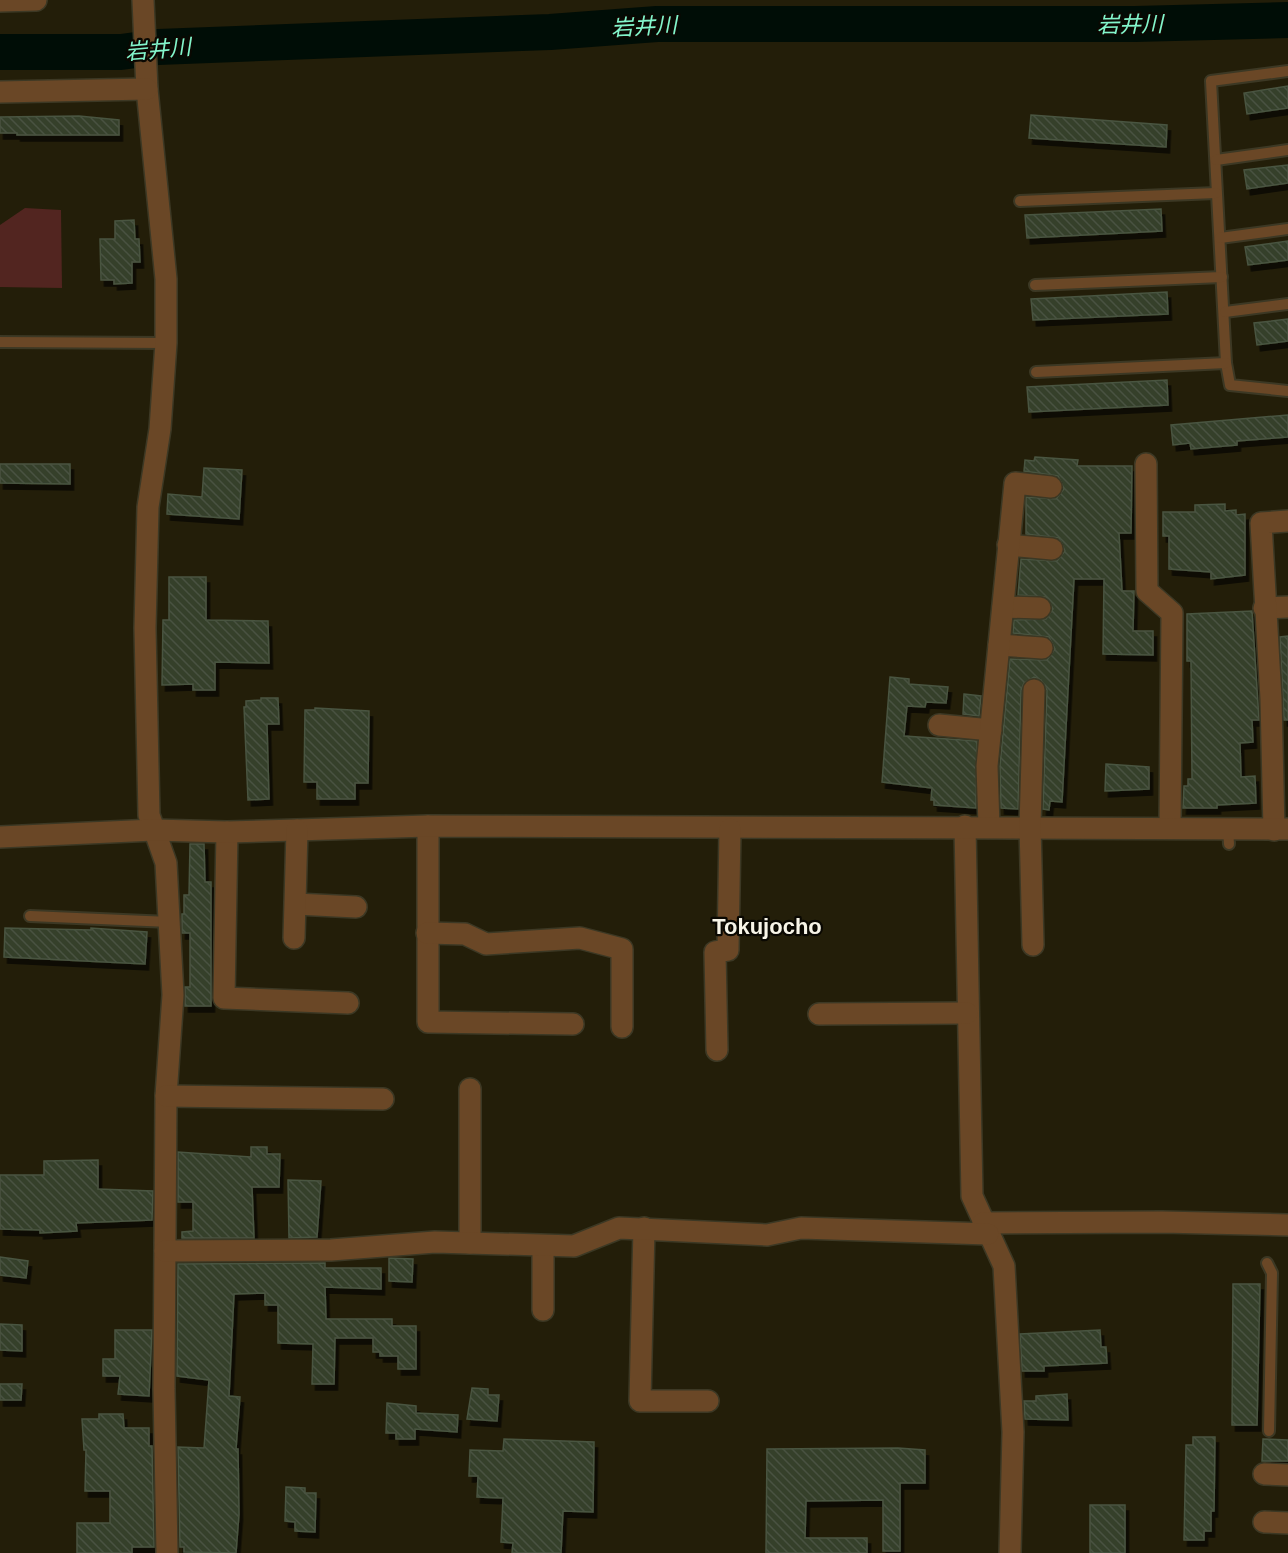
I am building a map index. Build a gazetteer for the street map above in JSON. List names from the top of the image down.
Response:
{
  "districts": ["Tokujocho"],
  "water": ["岩井川"]
}
